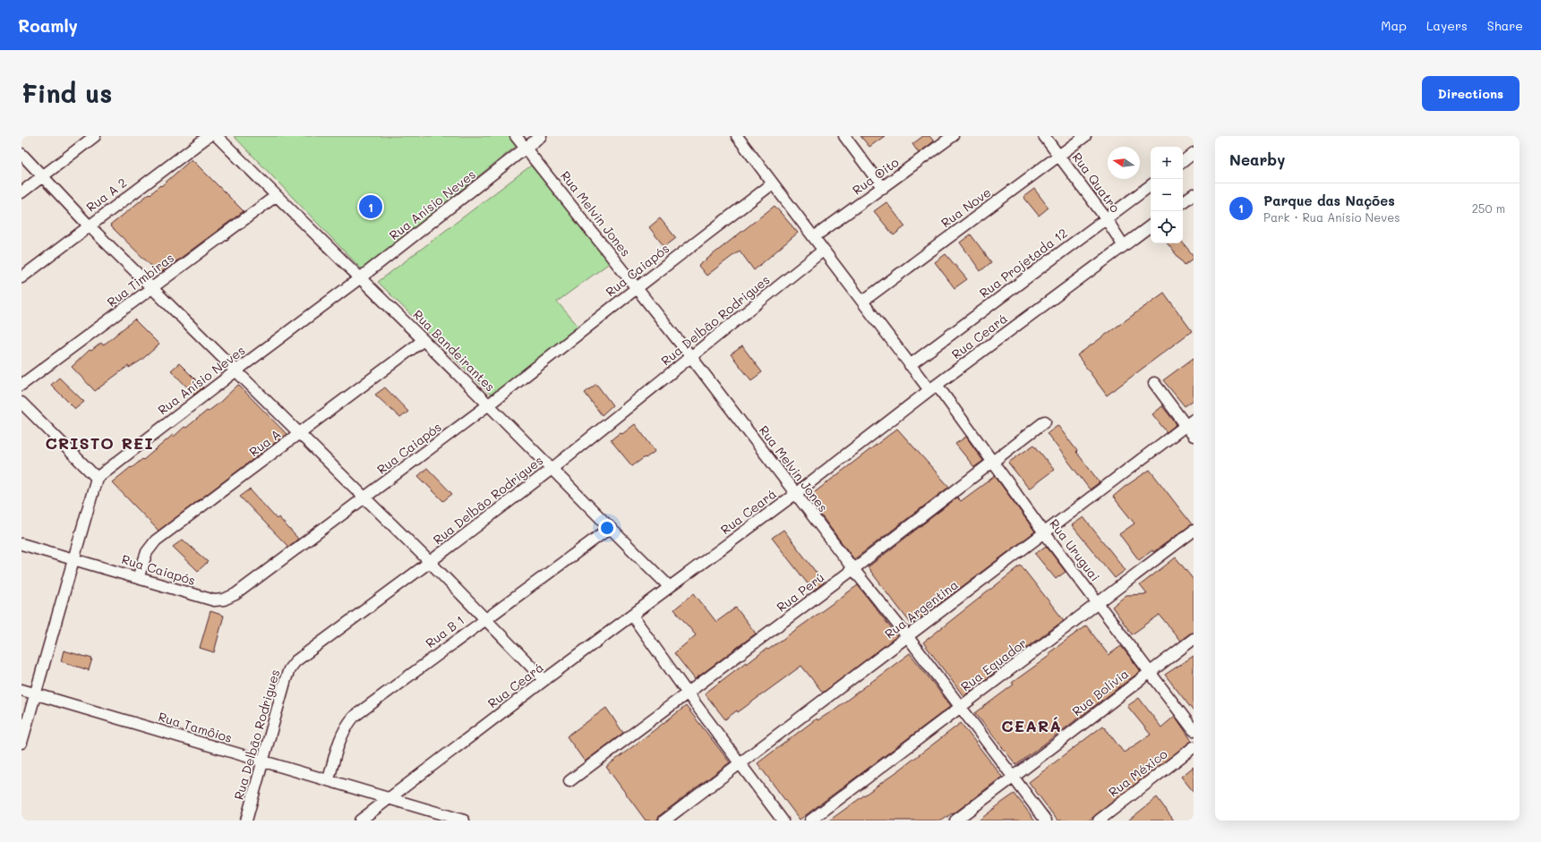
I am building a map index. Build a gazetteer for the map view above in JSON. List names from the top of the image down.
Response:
{
  "streets": {
    "street": [
      "Rua Oito",
      "Rua Quatro",
      "Rua A 2",
      "Rua Anísio Neves",
      "Rua Nove",
      "Rua Melvin Jones",
      "Rua Projetada 12",
      "Rua Caiapós",
      "Rua Timbiras",
      "Rua Delbão Rodrigues",
      "Rua Ceará",
      "Rua Bandeirantes",
      "Rua A",
      "Rua Uruguai",
      "Rua Perú",
      "Rua Argentina",
      "Rua B 1",
      "Rua Equador",
      "Rua Bolívia",
      "Rua Tamôios",
      "Rua México"
    ]
  },
  "crossings": [
    ["Rua Oito", "Rua Uruguai"],
    ["Rua Quatro", "Rua Nove"],
    ["Rua Quatro", "Rua Projetada 12"],
    ["Rua Quatro", "Rua Ceará"],
    ["Rua Anísio Neves", "Rua Melvin Jones"],
    ["Rua Anísio Neves", "Rua Bandeirantes"],
    ["Rua Nove", "Rua Uruguai"],
    ["Rua Melvin Jones", "Rua Caiapós"],
    ["Rua Melvin Jones", "Rua Delbão Rodrigues"],
    ["Rua Melvin Jones", "Rua Ceará"],
    ["Rua Melvin Jones", "Rua Perú"],
    ["Rua Melvin Jones", "Rua Argentina"],
    ["Rua Melvin Jones", "Rua Equador"],
    ["Rua Melvin Jones", "Rua Bolívia"],
    ["Rua Projetada 12", "Rua Uruguai"],
    ["Rua Caiapós", "Rua Bandeirantes"],
    ["Rua Caiapós", "Rua A"],
    ["Rua Caiapós", "Rua Uruguai"],
    ["Rua Timbiras", "Rua Bandeirantes"],
    ["Rua Delbão Rodrigues", "Rua Bandeirantes"],
    ["Rua Delbão Rodrigues", "Rua Uruguai"],
    ["Rua Delbão Rodrigues", "Rua Tamôios"],
    ["Rua Ceará", "Rua Bandeirantes"],
    ["Rua Ceará", "Rua Uruguai"],
    ["Rua Ceará", "Rua Tamôios"],
    ["Rua Bandeirantes", "Rua A"],
    ["Rua Bandeirantes", "Rua B 1"],
    ["Rua Uruguai", "Rua Perú"],
    ["Rua Uruguai", "Rua Argentina"],
    ["Rua Uruguai", "Rua Equador"],
    ["Rua Uruguai", "Rua Bolívia"],
    ["Rua B 1", "Rua Tamôios"]
  ],
  "districts": ["CRISTO REI", "CEARÁ"],
  "north": "left",
  "page": {
    "header": "Roamly",
    "nav": ["Map", "Layers", "Share"],
    "buttons": "Directions",
    "title": "Find us",
    "heading": "Nearby",
    "map_buttons": ["+", "−"],
    "list": [
      {
        "mark": "1",
        "name": "Parque das Nações",
        "note": "Park · Rua Anísio Neves",
        "value": "250 m"
      }
    ],
    "pins": "1"
  }
}
